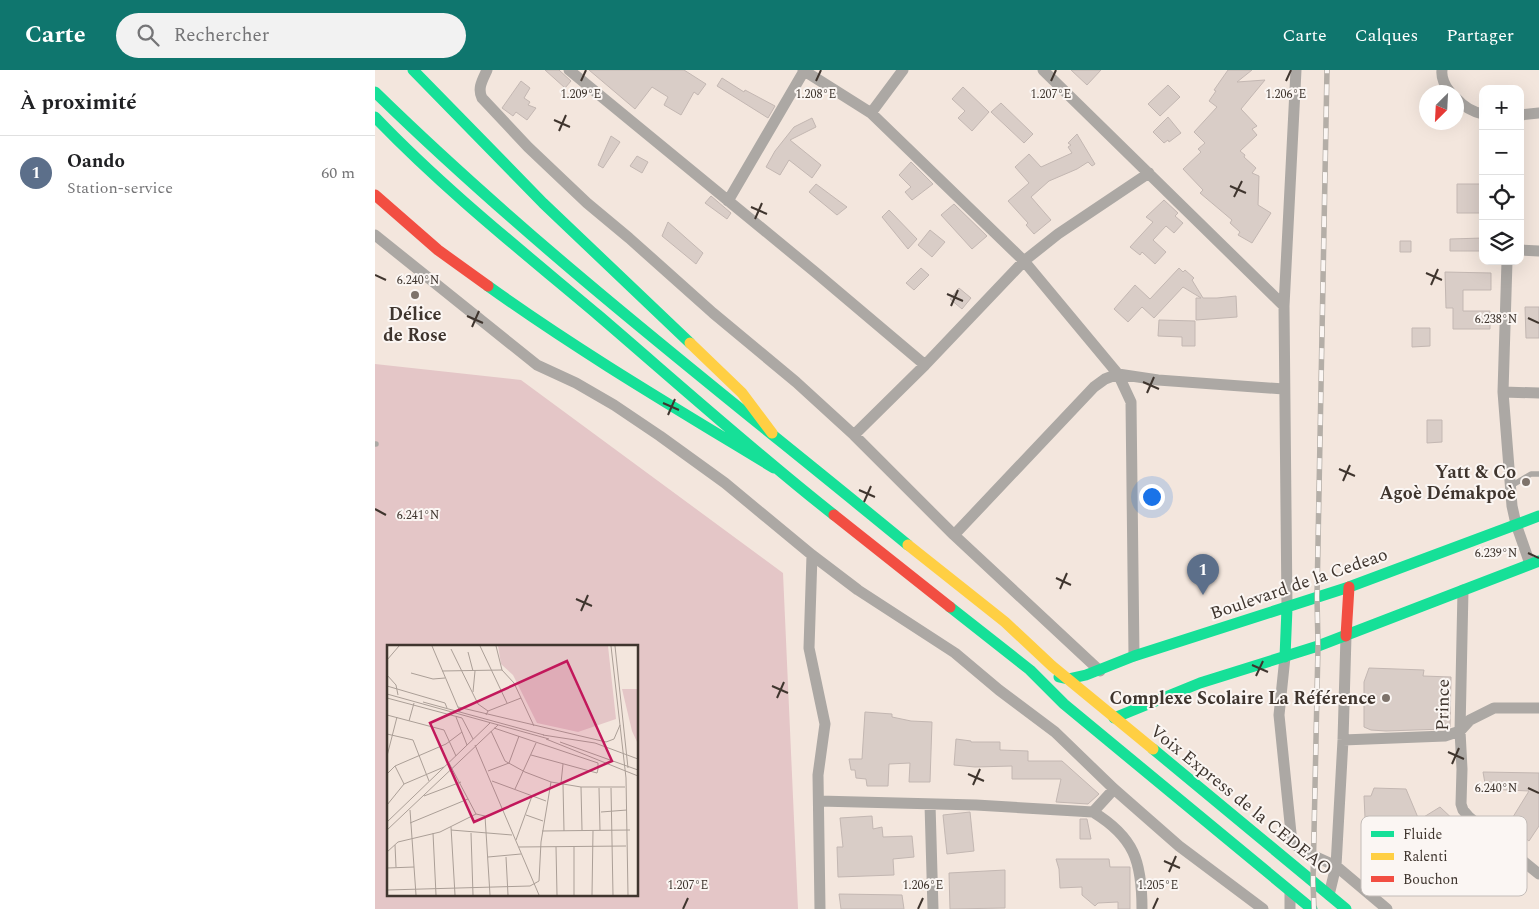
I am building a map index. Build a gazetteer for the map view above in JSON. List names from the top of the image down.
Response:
{
  "streets": {
    "main road": ["Boulevard de la Cedeao", "Voix Express de la CEDEAO"],
    "street": ["Prince"]
  },
  "places": ["Délice de Rose", "Yatt & Co Agoè Démakpoè", "Complexe Scolaire La Référence"],
  "legend": ["Fluide", "Ralenti", "Bouchon"],
  "north": "bottom left",
  "page": {
    "header": "Carte",
    "search": "Rechercher",
    "nav": ["Carte", "Calques", "Partager"],
    "heading": "À proximité",
    "map_buttons": ["+", "−"],
    "list": [
      {
        "mark": "1",
        "name": "Oando",
        "note": "Station-service",
        "value": "60 m"
      }
    ],
    "pins": "1"
  },
  "coordinates": [
    "1.209°E",
    "1.208°E",
    "1.207°E",
    "1.206°E",
    "6.240°N",
    "6.238°N",
    "6.241°N",
    "6.239°N",
    "1.205°E"
  ]
}
